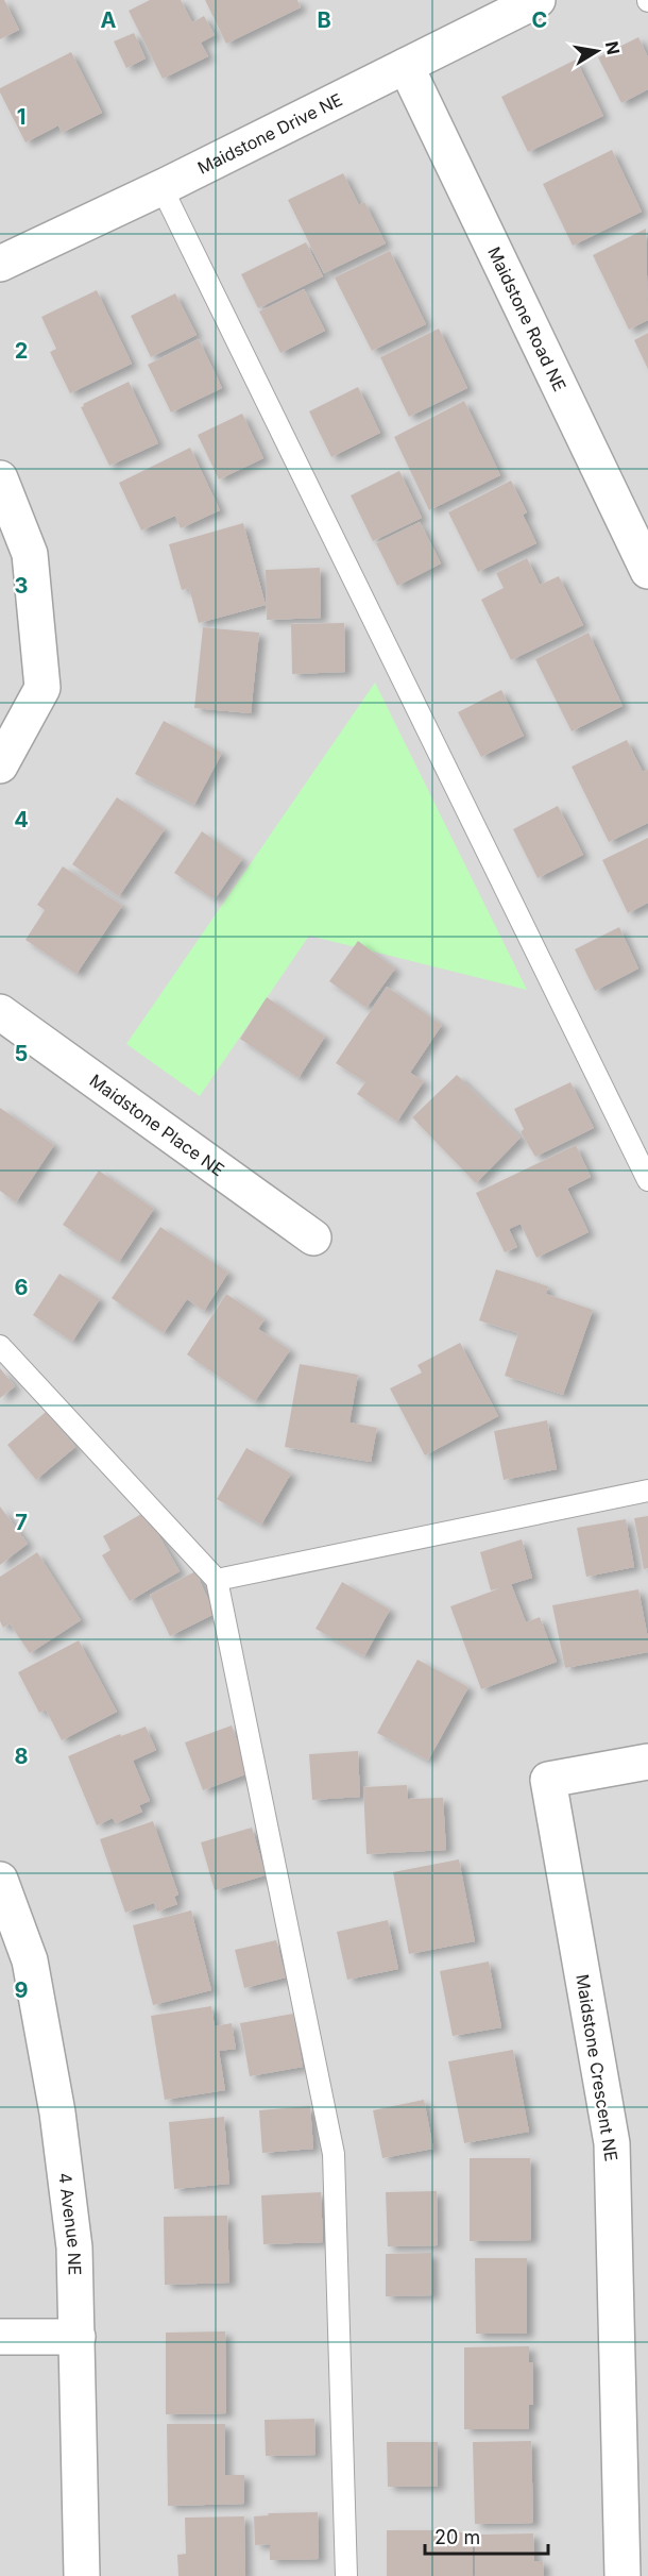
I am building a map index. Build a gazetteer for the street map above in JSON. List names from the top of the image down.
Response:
{
  "streets": {
    "street": [
      "Maidstone Drive NE",
      "Maidstone Road NE",
      "Maidstone Place NE",
      "Maidstone Crescent NE",
      "4 Avenue NE"
    ]
  },
  "crossings": [
    ["Maidstone Drive NE", "Maidstone Road NE"]
  ],
  "scale_bar": "20 m",
  "north": "right",
  "grid": {
    "columns": ["A", "B", "C"],
    "rows": [
      "1",
      "2",
      "3",
      "4",
      "5",
      "6",
      "7",
      "8",
      "9"
    ]
  }
}
